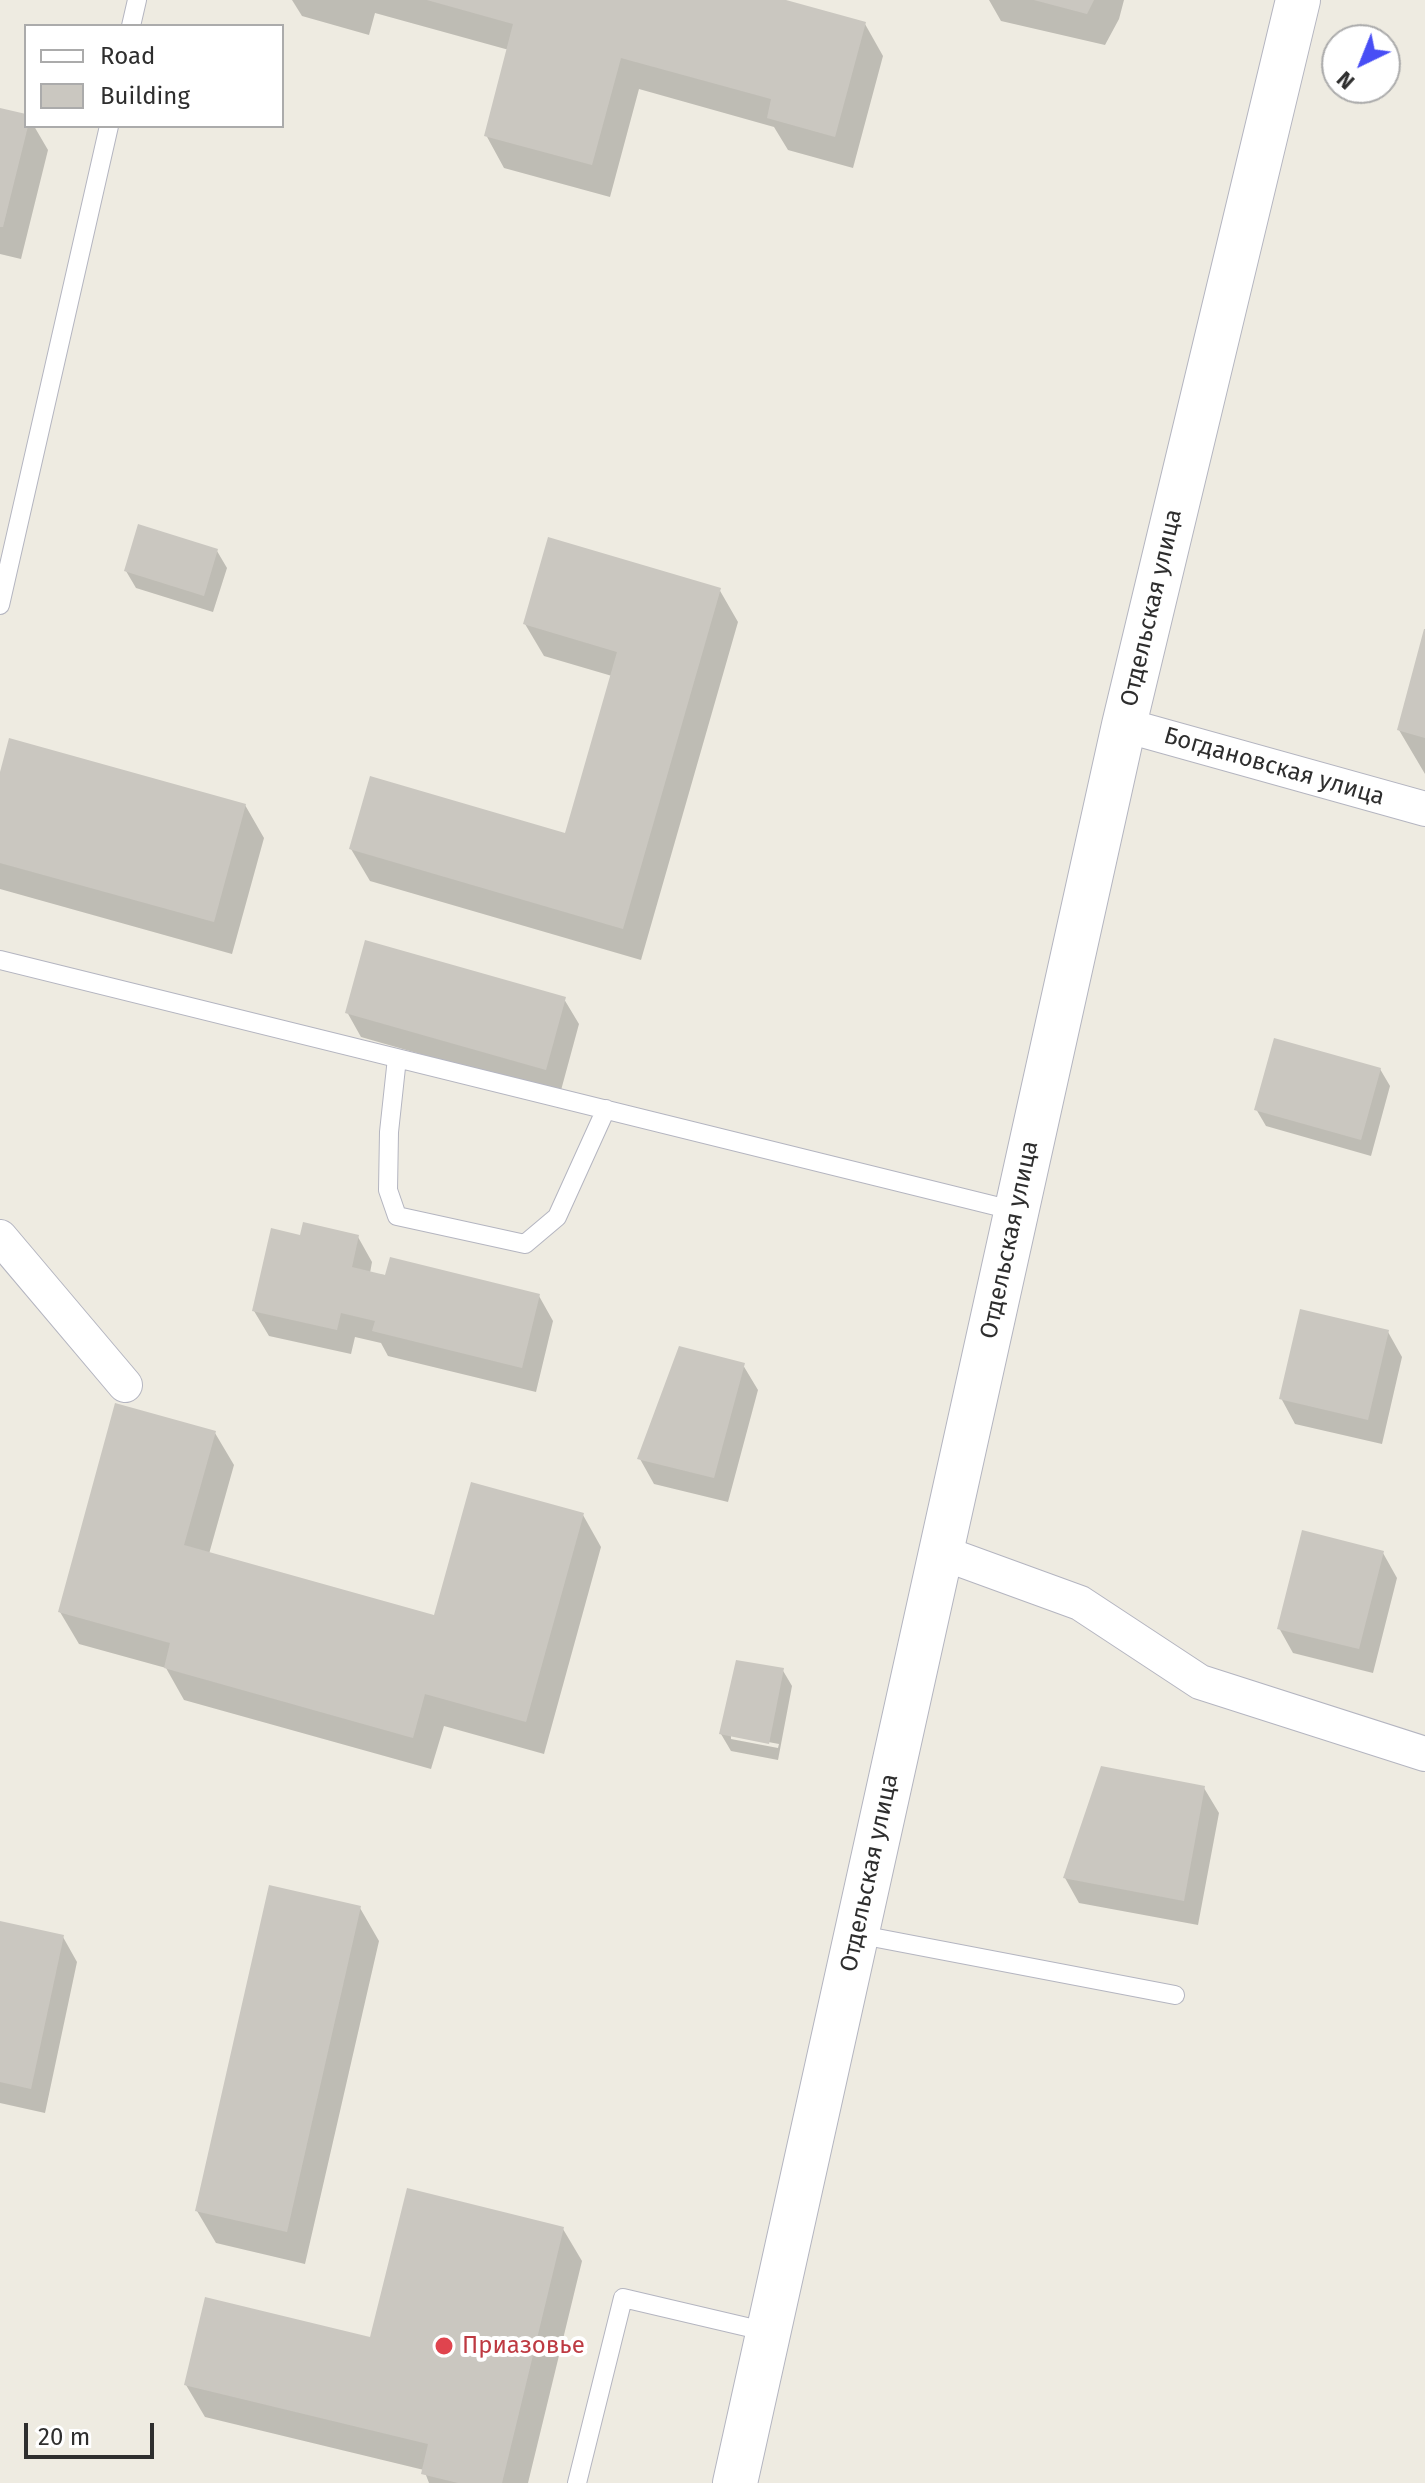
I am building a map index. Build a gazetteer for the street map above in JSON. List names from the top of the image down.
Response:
{
  "streets": {
    "street": ["Отдельская улица", "Богдановская улица"]
  },
  "crossings": [
    ["Отдельская улица", "Богдановская улица"]
  ],
  "places": ["Приазовье"],
  "legend": ["Road", "Building"],
  "scale_bar": "20 m",
  "north": "bottom left"
}
